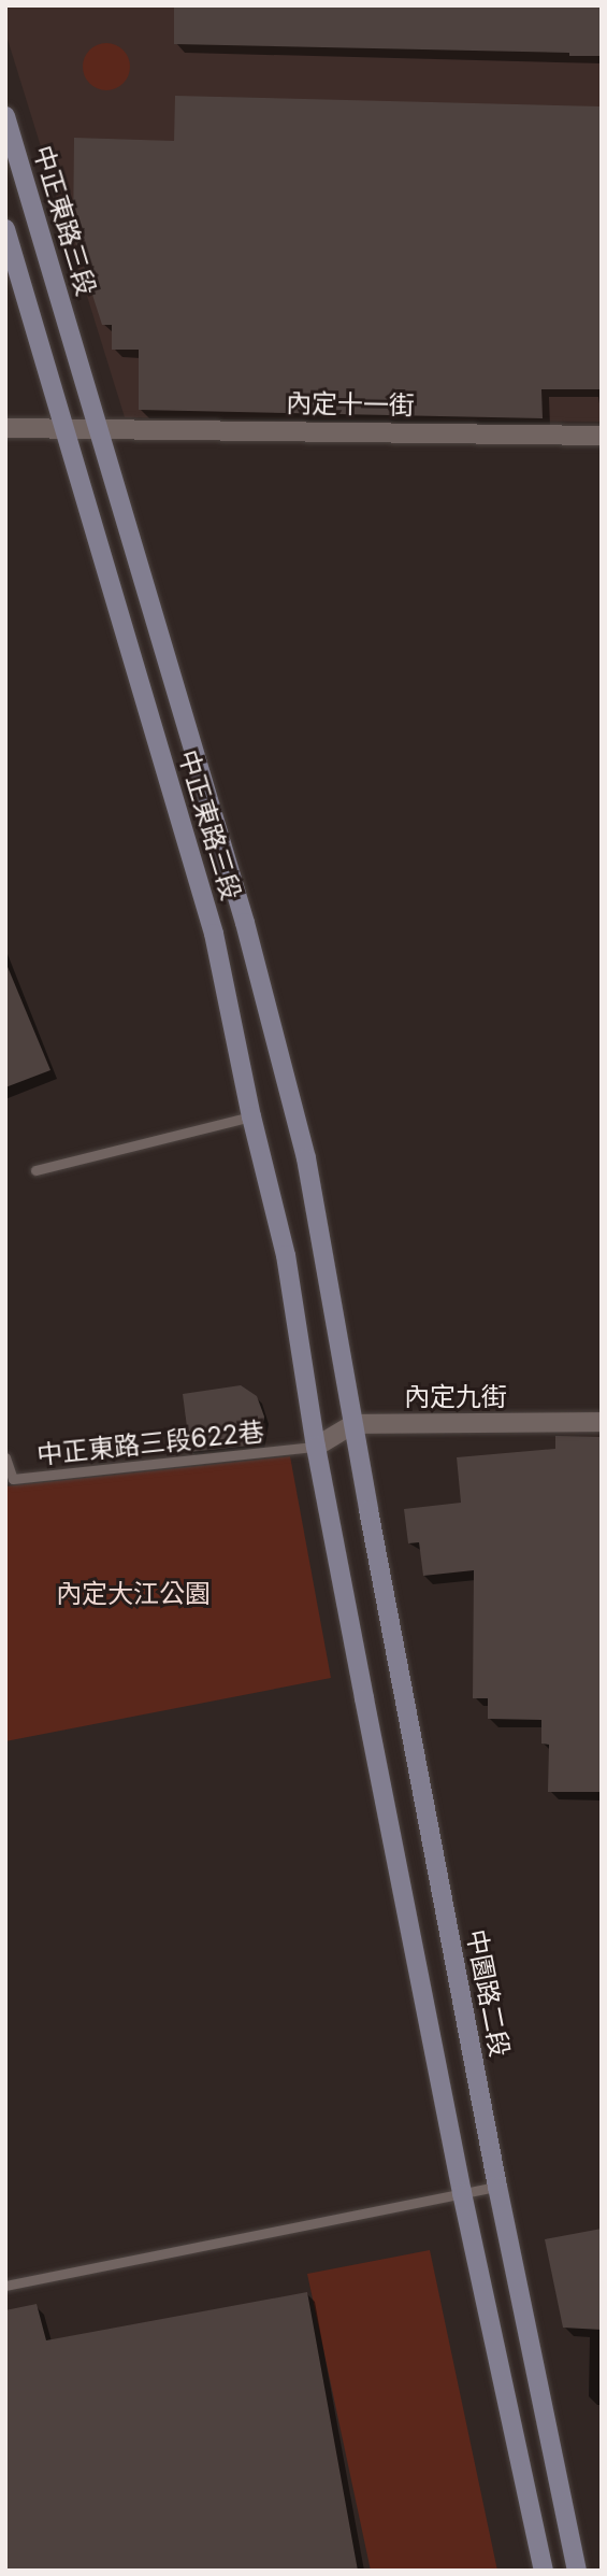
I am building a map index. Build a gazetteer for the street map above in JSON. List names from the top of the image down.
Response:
{
  "streets": {
    "main road": ["中正東路三段", "中園路二段"],
    "street": ["內定十一街", "內定九街"],
    "lane": ["中正東路三段622巷"]
  },
  "crossings": [
    ["中正東路三段", "內定十一街"],
    ["中正東路三段", "內定九街"],
    ["中正東路三段", "中正東路三段622巷"],
    ["中正東路三段", "中園路二段"],
    ["內定九街", "中園路二段"]
  ],
  "parks": ["內定大江公園"]
}
